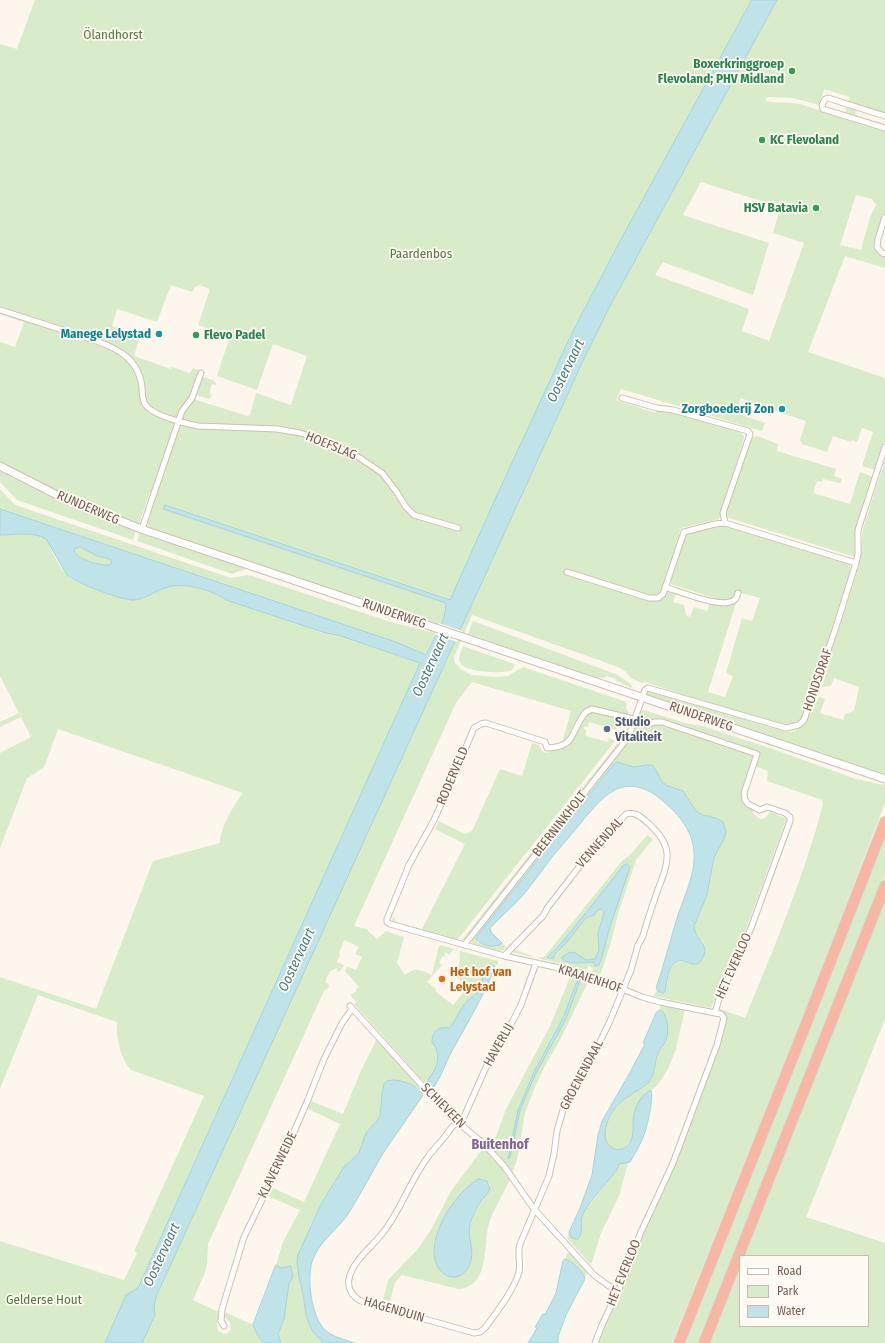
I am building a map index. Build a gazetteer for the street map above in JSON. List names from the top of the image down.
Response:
{
  "streets": {
    "street": [
      "HOEFSLAG",
      "RUNDERWEG",
      "HONDSDRAF",
      "RODERVELD",
      "BEERNINKHOLT",
      "VENNENDAL",
      "HET EVERLOO",
      "KRAAIENHOF",
      "HAVERLIJ",
      "GROENENDAAL",
      "SCHIEVEEN",
      "KLAVERWEIDE",
      "HAGENDUIN"
    ]
  },
  "crossings": [
    ["RUNDERWEG", "HONDSDRAF"],
    ["RUNDERWEG", "BEERNINKHOLT"],
    ["HONDSDRAF", "BEERNINKHOLT"],
    ["RODERVELD", "BEERNINKHOLT"],
    ["RODERVELD", "HET EVERLOO"],
    ["RODERVELD", "KRAAIENHOF"],
    ["BEERNINKHOLT", "HET EVERLOO"],
    ["BEERNINKHOLT", "KRAAIENHOF"],
    ["VENNENDAL", "KRAAIENHOF"],
    ["VENNENDAL", "GROENENDAAL"],
    ["HET EVERLOO", "KRAAIENHOF"],
    ["HET EVERLOO", "SCHIEVEEN"],
    ["KRAAIENHOF", "HAVERLIJ"],
    ["KRAAIENHOF", "GROENENDAAL"],
    ["HAVERLIJ", "SCHIEVEEN"],
    ["HAVERLIJ", "HAGENDUIN"],
    ["GROENENDAAL", "SCHIEVEEN"],
    ["GROENENDAAL", "HAGENDUIN"],
    ["SCHIEVEEN", "KLAVERWEIDE"],
    ["SCHIEVEEN", "HAGENDUIN"]
  ],
  "districts": ["Buitenhof"],
  "water": ["Oostervaart"],
  "parks": ["Ölandhorst", "Paardenbos", "Gelderse Hout"],
  "places": [
    "Boxerkringgroep Flevoland; PHV Midland",
    "KC Flevoland",
    "HSV Batavia",
    "Manege Lelystad",
    "Flevo Padel",
    "Zorgboederij Zon",
    "Studio Vitaliteit",
    "Het hof van Lelystad"
  ],
  "legend": ["Road", "Park", "Water"]
}
